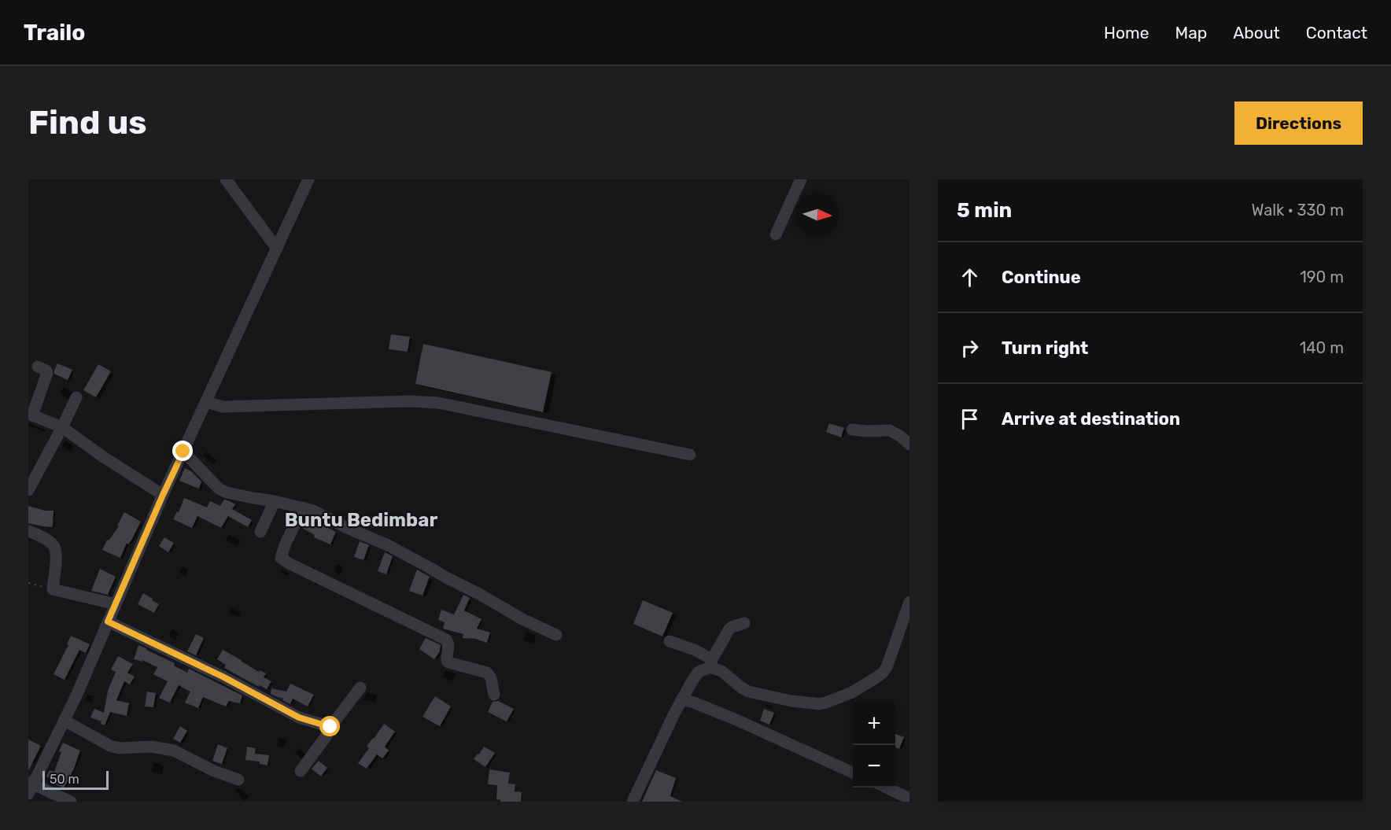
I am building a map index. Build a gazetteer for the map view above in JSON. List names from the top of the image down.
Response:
{
  "districts": ["Buntu Bedimbar"],
  "scale_bar": "50 m",
  "north": "right",
  "page": {
    "header": "Trailo",
    "nav": [
      "Home",
      "Map",
      "About",
      "Contact"
    ],
    "buttons": "Directions",
    "title": "Find us",
    "heading": ["5 min", "Walk · 330 m"],
    "list": [
      ["Continue", "190 m"],
      ["Turn right", "140 m"],
      "Arrive at destination"
    ],
    "map_buttons": ["+", "−"],
    "scale": "50 m"
  }
}
